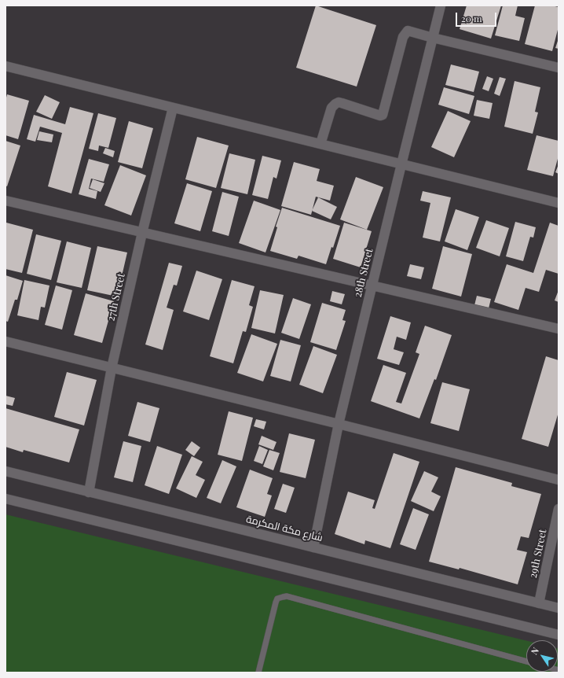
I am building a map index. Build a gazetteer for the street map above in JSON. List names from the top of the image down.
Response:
{
  "streets": {
    "street": [
      "28th Street",
      "27th Street",
      "شارع مكة المكرمة",
      "29th Street"
    ]
  },
  "crossings": [
    ["28th Street", "شارع مكة المكرمة"],
    ["27th Street", "شارع مكة المكرمة"],
    ["شارع مكة المكرمة", "29th Street"]
  ],
  "scale_bar": "20 m",
  "north": "top left"
}
